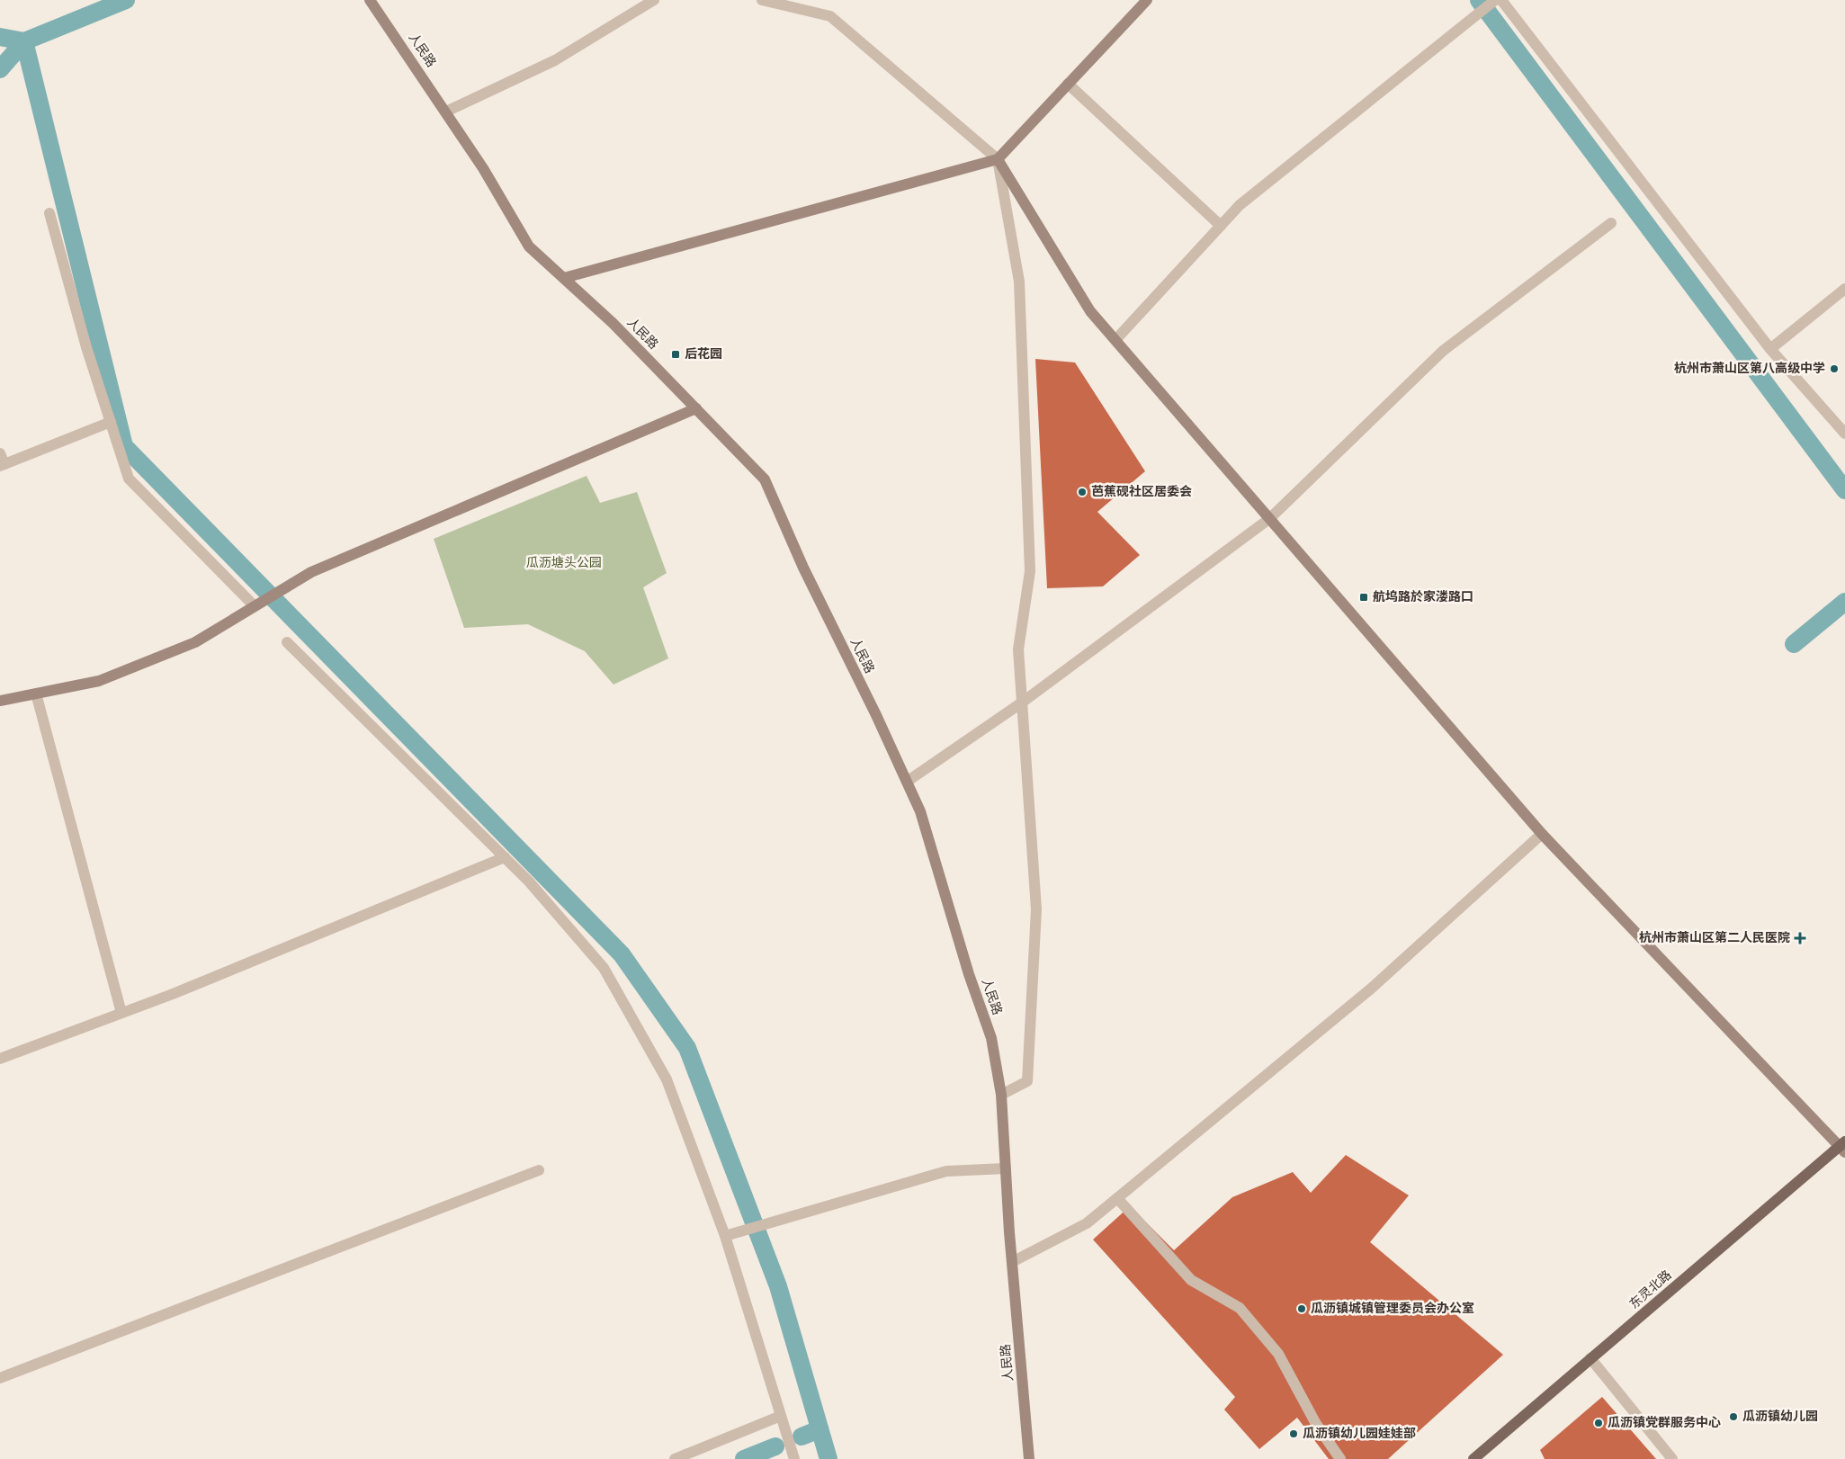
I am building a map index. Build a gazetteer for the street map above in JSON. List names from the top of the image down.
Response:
{
  "streets": {
    "main road": ["东灵北路"],
    "street": ["人民路"]
  },
  "parks": ["瓜沥塘头公园"],
  "places": {
    "transit": ["后花园", "航坞路於家溇路口"],
    "other": [
      "杭州市萧山区第八高级中学",
      "芭蕉砚社区居委会",
      "瓜沥镇城镇管理委员会办公室",
      "瓜沥镇幼儿园",
      "瓜沥镇党群服务中心",
      "瓜沥镇幼儿园娃娃部"
    ],
    "health": ["杭州市萧山区第二人民医院"]
  }
}
